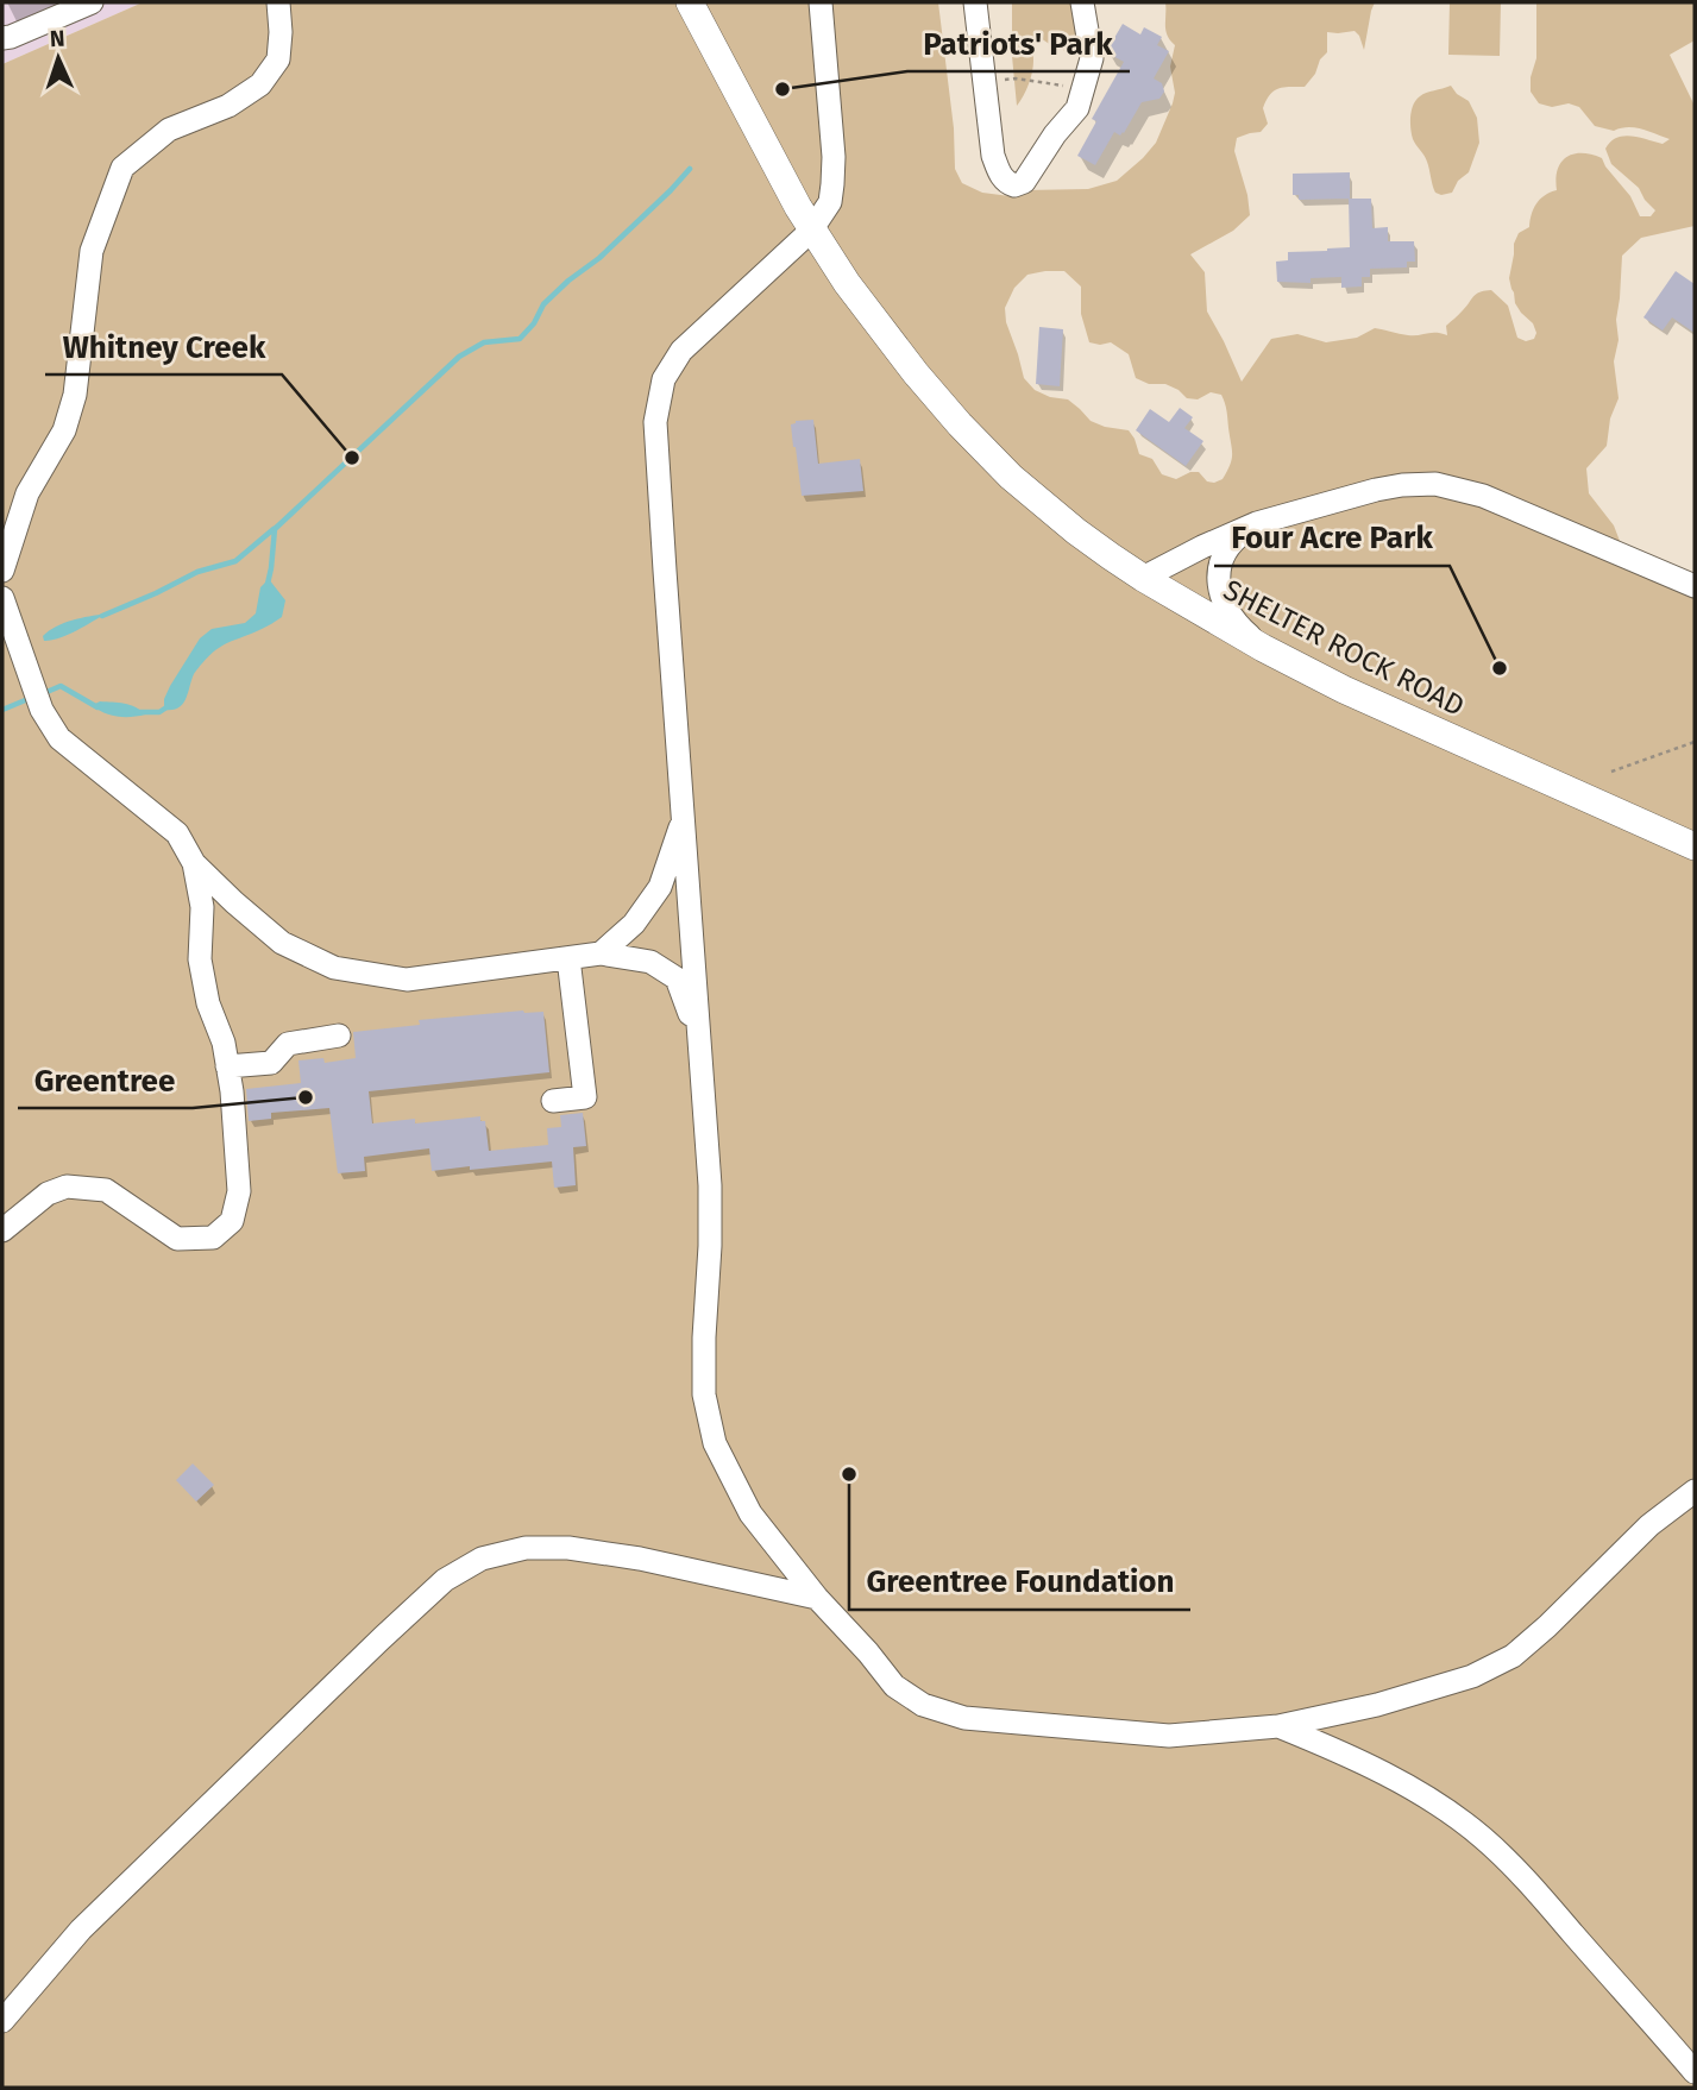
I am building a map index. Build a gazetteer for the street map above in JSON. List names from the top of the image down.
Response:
{
  "streets": {
    "main road": ["SHELTER ROCK ROAD"]
  },
  "places": [
    "Patriots' Park",
    "Whitney Creek",
    "Four Acre Park",
    "Greentree",
    "Greentree Foundation"
  ],
  "north": "top"
}
